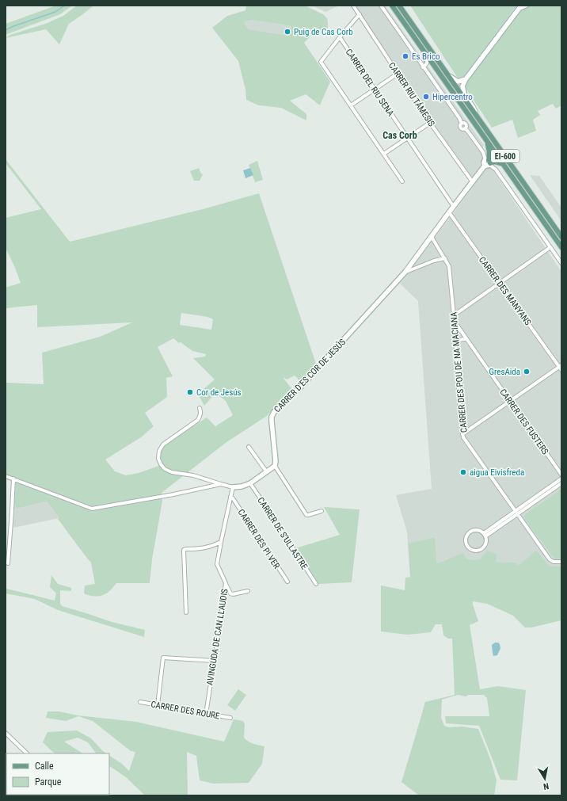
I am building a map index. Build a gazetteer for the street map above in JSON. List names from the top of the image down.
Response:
{
  "streets": {
    "main road": ["EI-600"],
    "street": [
      "CARRER DEL RIU SENA",
      "CARRER RIU TÁMESIS",
      "CARRER DES MANYANS",
      "CARRER DES POU DE NA MACIANA",
      "CARRER D'ES COR DE JESÚS",
      "CARRER DES FUSTERS",
      "CARRER DE S'ULLASTRE",
      "CARRER DES PI VER",
      "AVINGUDA DE CAN LLAUDIS",
      "CARRER DES ROURE"
    ]
  },
  "crossings": [
    ["CARRER DEL RIU SENA", "CARRER D'ES COR DE JESÚS"],
    ["CARRER RIU TÁMESIS", "CARRER D'ES COR DE JESÚS"],
    ["CARRER DES MANYANS", "CARRER D'ES COR DE JESÚS"],
    ["CARRER DES POU DE NA MACIANA", "CARRER D'ES COR DE JESÚS"],
    ["CARRER DES POU DE NA MACIANA", "CARRER DES FUSTERS"],
    ["CARRER DES PI VER", "AVINGUDA DE CAN LLAUDIS"],
    ["AVINGUDA DE CAN LLAUDIS", "CARRER DES ROURE"]
  ],
  "districts": ["Cas Corb"],
  "places": [
    "Puig de Cas Corb",
    "Es Brico",
    "Hipercentro",
    "GresAida",
    "Cor de Jesús",
    "aigua Eivisfreda"
  ],
  "legend": ["Calle", "Parque"],
  "north": "bottom"
}
